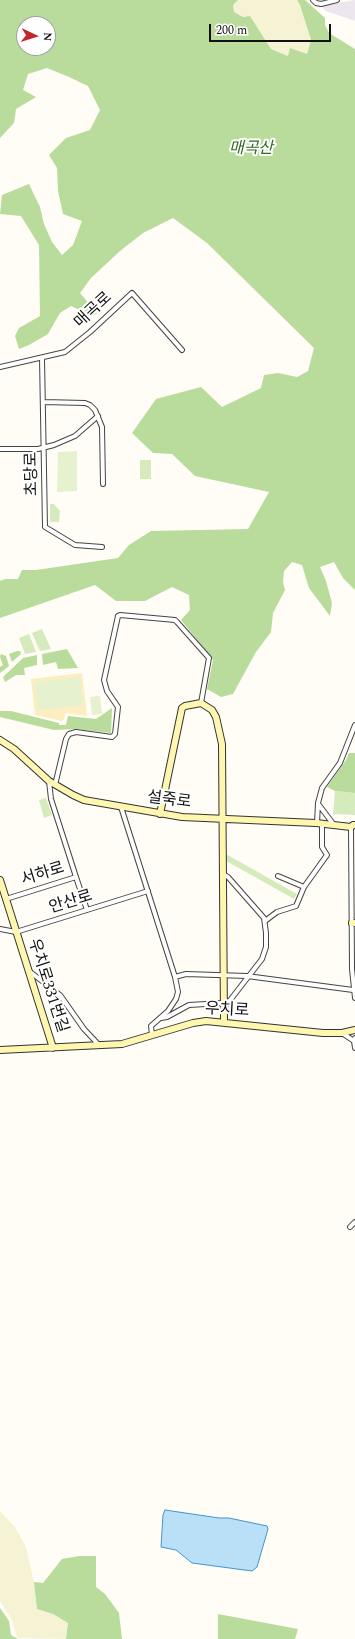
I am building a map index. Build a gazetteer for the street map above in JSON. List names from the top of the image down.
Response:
{
  "streets": {
    "main road": ["설죽로", "우치로331번길", "우치로"],
    "street": [
      "매곡로",
      "초당로",
      "서하로",
      "안산로"
    ]
  },
  "crossings": [
    ["매곡로", "초당로"],
    ["서하로", "안산로"],
    ["서하로", "우치로331번길"],
    ["안산로", "우치로331번길"],
    ["우치로331번길", "우치로"]
  ],
  "parks": ["매곡산"],
  "scale_bar": "200 m",
  "north": "right"
}
